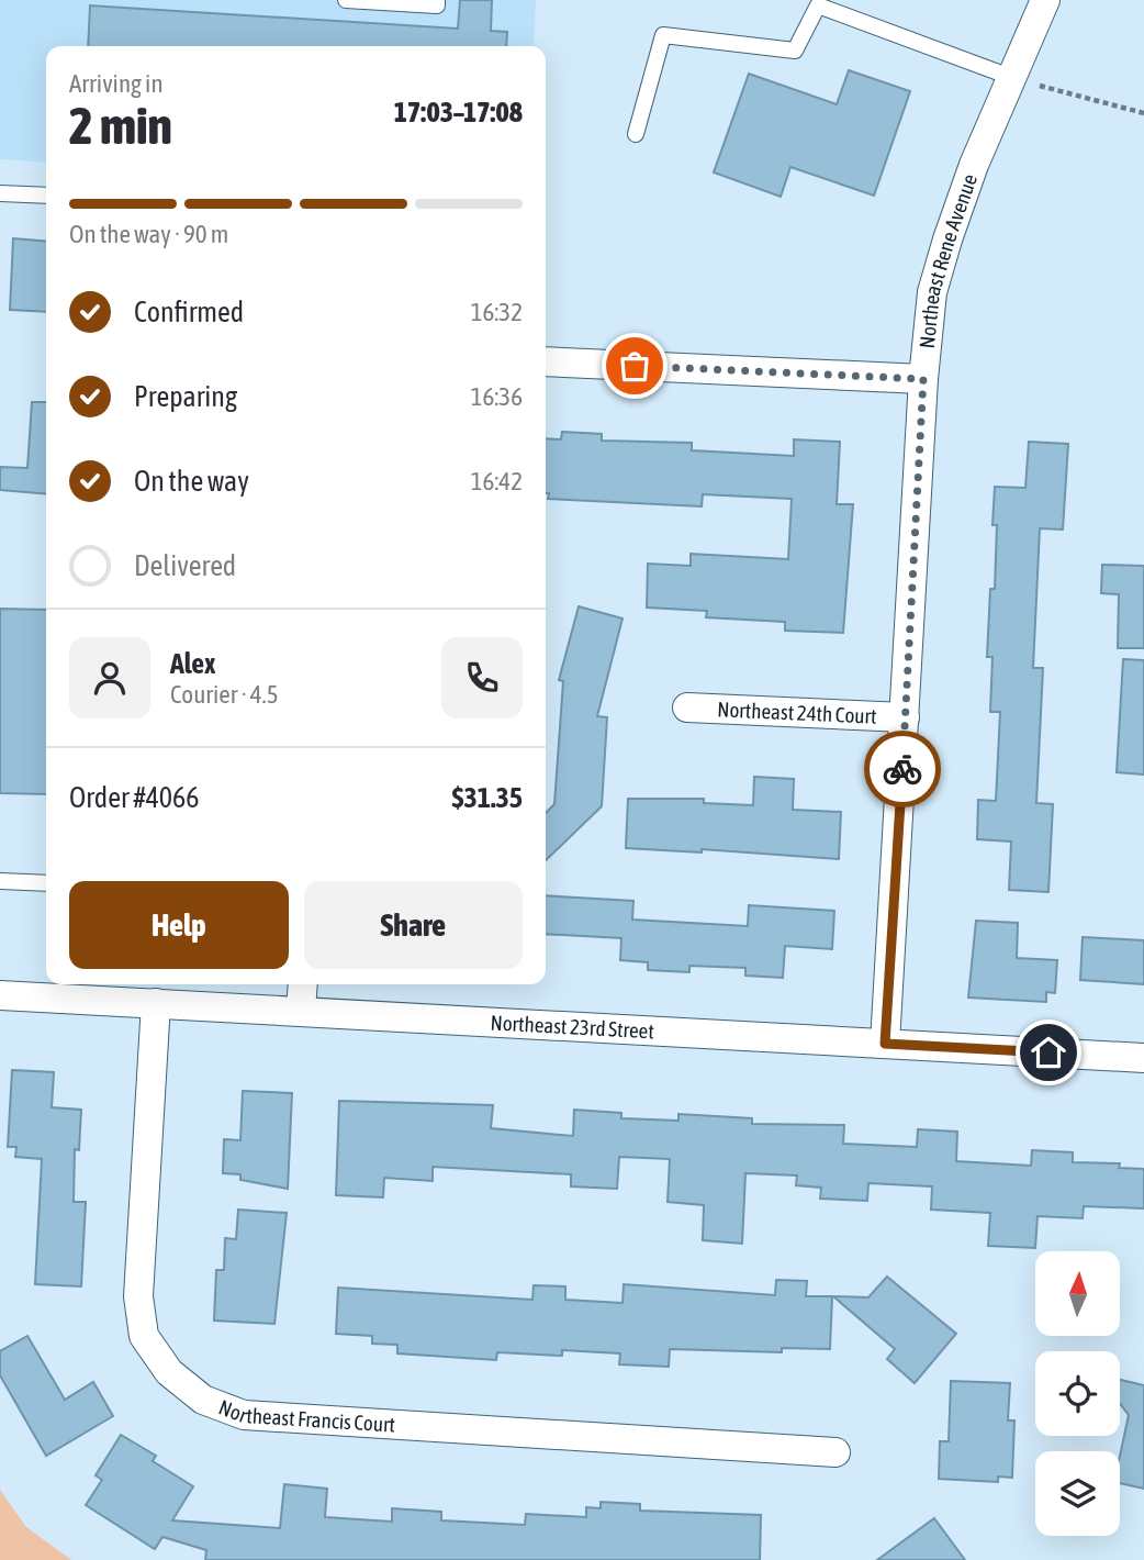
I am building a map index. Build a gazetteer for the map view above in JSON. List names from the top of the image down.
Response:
{
  "streets": {
    "street": [
      "Northeast Rene Avenue",
      "Northeast 24th Court",
      "Northeast 23rd Street",
      "Northeast Francis Court"
    ]
  },
  "crossings": [
    ["Northeast Rene Avenue", "Northeast 24th Court"],
    ["Northeast Rene Avenue", "Northeast 23rd Street"],
    ["Northeast 23rd Street", "Northeast Francis Court"]
  ],
  "north": "top",
  "page": {
    "heading": ["2 min", "Arriving in", "17:03–17:08"],
    "panel": [
      "Alex",
      "Courier · 4.5",
      "Order #4066",
      "$31.35"
    ],
    "bar": "On the way · 90 m",
    "list": [
      ["Confirmed", "16:32"],
      ["Preparing", "16:36"],
      ["On the way", "16:42"],
      "Delivered"
    ],
    "buttons": ["Help", "Share"]
  }
}
